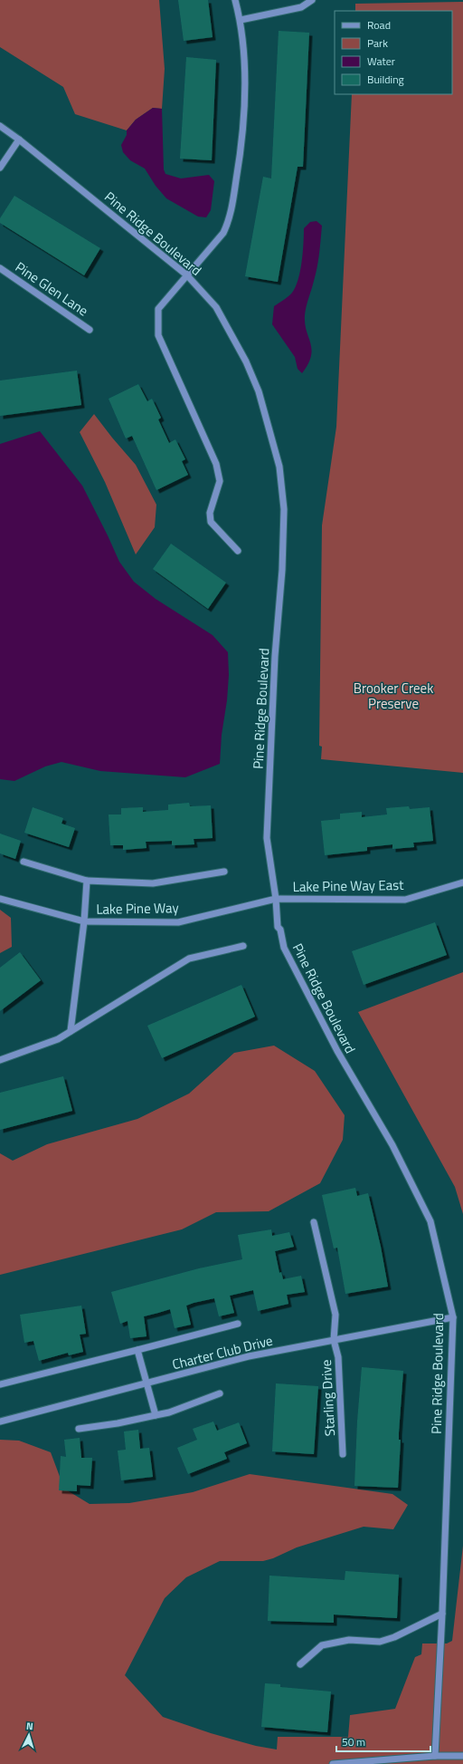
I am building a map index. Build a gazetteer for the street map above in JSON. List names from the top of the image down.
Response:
{
  "streets": {
    "street": [
      "Pine Ridge Boulevard",
      "Pine Glen Lane",
      "Lake Pine Way East",
      "Lake Pine Way",
      "Charter Club Drive",
      "Starling Drive"
    ]
  },
  "crossings": [
    ["Pine Ridge Boulevard", "Lake Pine Way East"],
    ["Pine Ridge Boulevard", "Lake Pine Way"],
    ["Pine Ridge Boulevard", "Charter Club Drive"],
    ["Lake Pine Way East", "Lake Pine Way"],
    ["Charter Club Drive", "Starling Drive"]
  ],
  "parks": ["Brooker Creek Preserve"],
  "legend": [
    "Road",
    "Park",
    "Water",
    "Building"
  ],
  "scale_bar": "50 m",
  "north": "top"
}
